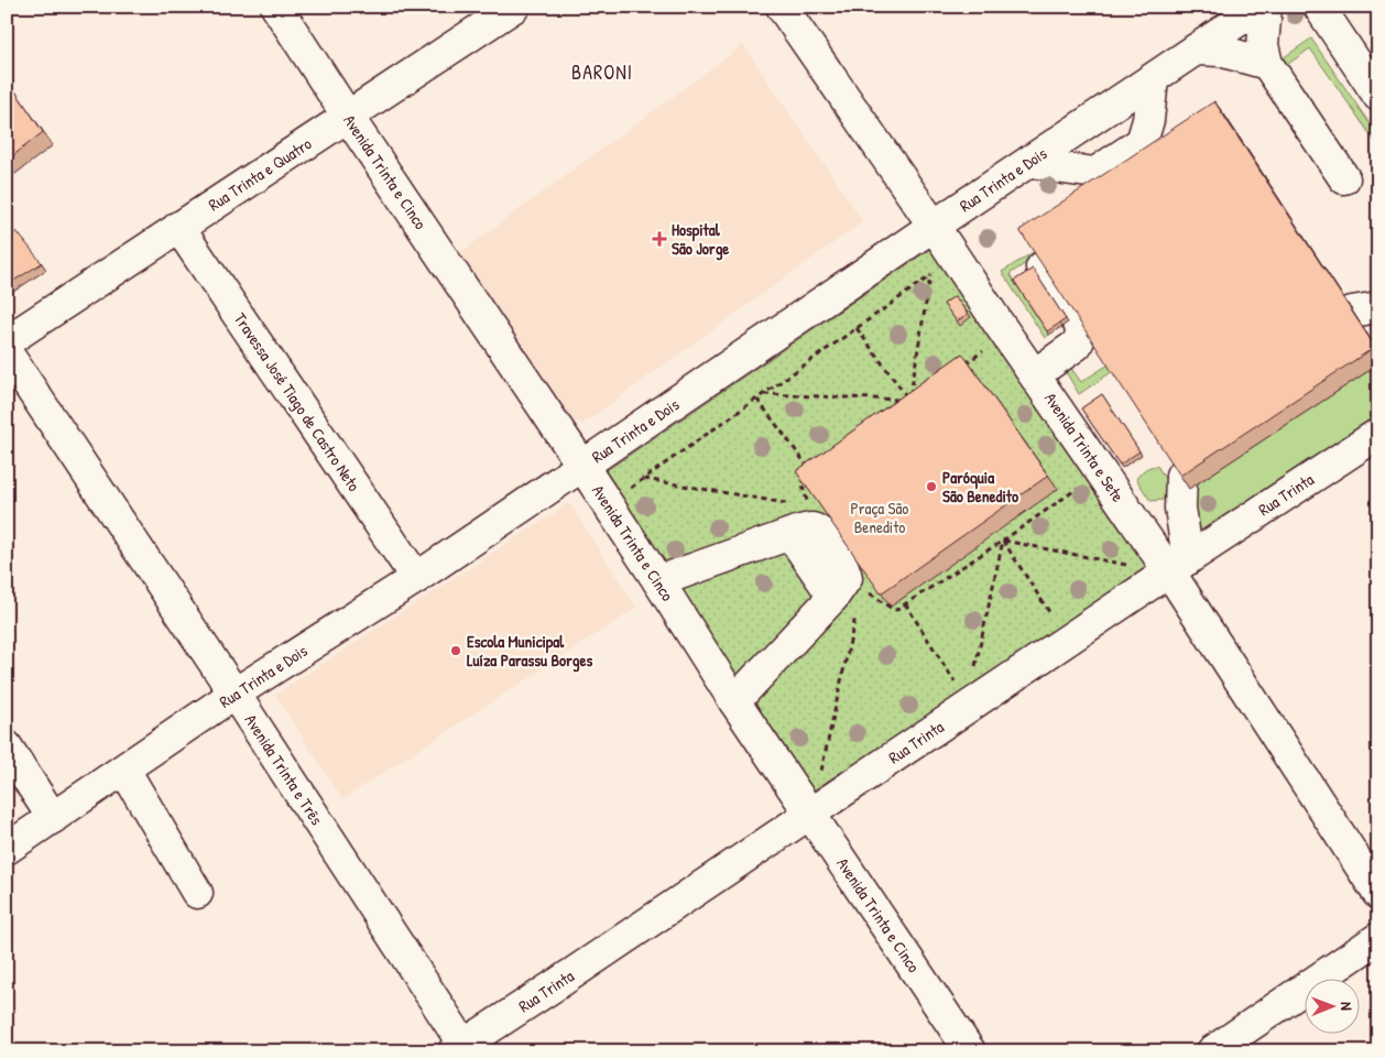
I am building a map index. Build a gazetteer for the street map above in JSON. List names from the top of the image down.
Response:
{
  "streets": {
    "street": [
      "Avenida Trinta e Cinco",
      "Rua Trinta e Quatro",
      "Rua Trinta e Dois",
      "Travessa José Tiago de Castro Neto",
      "Avenida Trinta e Sete",
      "Rua Trinta",
      "Avenida Trinta e Três"
    ]
  },
  "crossings": [
    ["Avenida Trinta e Cinco", "Rua Trinta e Quatro"],
    ["Avenida Trinta e Cinco", "Rua Trinta e Dois"],
    ["Avenida Trinta e Cinco", "Rua Trinta"],
    ["Rua Trinta e Quatro", "Travessa José Tiago de Castro Neto"],
    ["Rua Trinta e Dois", "Travessa José Tiago de Castro Neto"],
    ["Rua Trinta e Dois", "Avenida Trinta e Sete"],
    ["Rua Trinta e Dois", "Avenida Trinta e Três"],
    ["Avenida Trinta e Sete", "Rua Trinta"],
    ["Rua Trinta", "Avenida Trinta e Três"]
  ],
  "districts": ["BARONI"],
  "parks": ["Praça São Benedito"],
  "places": {
    "health": ["Hospital São Jorge"],
    "other": ["Paróquia São Benedito", "Escola Municipal Luíza Parassu Borges"]
  },
  "north": "right"
}
